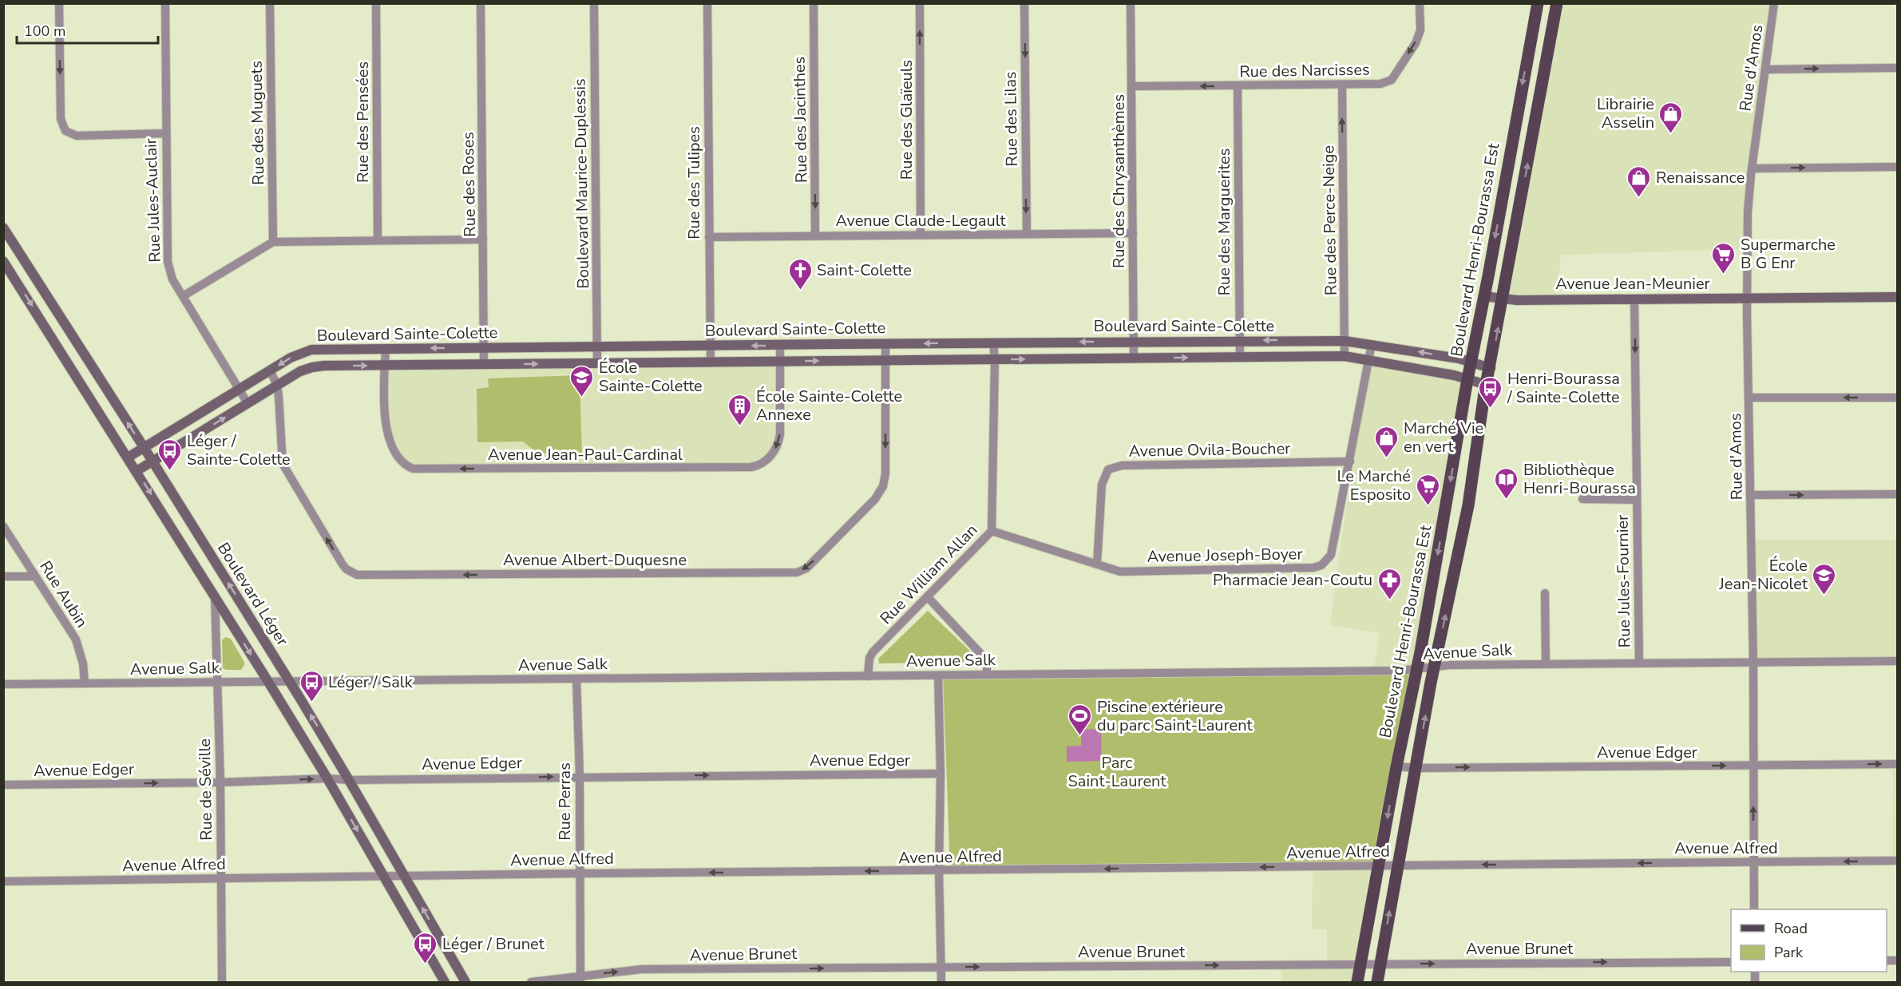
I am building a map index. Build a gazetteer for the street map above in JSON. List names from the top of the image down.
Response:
{
  "streets": {
    "main road": ["Boulevard Henri-Bourassa Est"],
    "street": [
      "Rue d'Amos",
      "Rue des Narcisses",
      "Rue des Lilas",
      "Rue des Jacinthes",
      "Rue des Glaïeuls",
      "Rue des Pensées",
      "Rue des Muguets",
      "Rue des Chrysanthèmes",
      "Rue des Tulipes",
      "Boulevard Maurice-Duplessis",
      "Rue des Roses",
      "Rue Jules-Auclair",
      "Avenue Claude-Legault",
      "Rue des Perce-Neige",
      "Rue des Marguerites",
      "Avenue Jean-Meunier",
      "Boulevard Sainte-Colette",
      "Avenue Ovila-Boucher",
      "Avenue Jean-Paul-Cardinal",
      "Avenue Joseph-Boyer",
      "Avenue Albert-Duquesne",
      "Rue William Allan",
      "Rue Jules-Fournier",
      "Rue Aubin",
      "Boulevard Léger",
      "Avenue Salk",
      "Avenue Edger",
      "Rue de Séville",
      "Rue Perras",
      "Avenue Alfred",
      "Avenue Brunet"
    ]
  },
  "crossings": [
    ["Rue d'Amos", "Avenue Jean-Meunier"],
    ["Rue d'Amos", "Avenue Salk"],
    ["Rue d'Amos", "Avenue Edger"],
    ["Rue d'Amos", "Avenue Alfred"],
    ["Rue des Narcisses", "Rue des Chrysanthèmes"],
    ["Rue des Narcisses", "Rue des Perce-Neige"],
    ["Rue des Narcisses", "Rue des Marguerites"],
    ["Rue des Lilas", "Avenue Claude-Legault"],
    ["Rue des Jacinthes", "Avenue Claude-Legault"],
    ["Rue des Glaïeuls", "Avenue Claude-Legault"],
    ["Rue des Chrysanthèmes", "Avenue Claude-Legault"],
    ["Rue des Chrysanthèmes", "Boulevard Sainte-Colette"],
    ["Rue des Tulipes", "Avenue Claude-Legault"],
    ["Rue des Tulipes", "Boulevard Sainte-Colette"],
    ["Boulevard Maurice-Duplessis", "Boulevard Sainte-Colette"],
    ["Rue des Roses", "Boulevard Sainte-Colette"],
    ["Rue Jules-Auclair", "Boulevard Sainte-Colette"],
    ["Rue des Perce-Neige", "Boulevard Sainte-Colette"],
    ["Rue des Marguerites", "Boulevard Sainte-Colette"],
    ["Boulevard Henri-Bourassa Est", "Avenue Jean-Meunier"],
    ["Boulevard Henri-Bourassa Est", "Boulevard Sainte-Colette"],
    ["Boulevard Henri-Bourassa Est", "Avenue Salk"],
    ["Boulevard Henri-Bourassa Est", "Avenue Edger"],
    ["Boulevard Henri-Bourassa Est", "Avenue Alfred"],
    ["Boulevard Henri-Bourassa Est", "Avenue Brunet"],
    ["Avenue Jean-Meunier", "Rue Jules-Fournier"],
    ["Boulevard Sainte-Colette", "Avenue Jean-Paul-Cardinal"],
    ["Boulevard Sainte-Colette", "Avenue Joseph-Boyer"],
    ["Boulevard Sainte-Colette", "Avenue Albert-Duquesne"],
    ["Boulevard Sainte-Colette", "Rue William Allan"],
    ["Boulevard Sainte-Colette", "Boulevard Léger"],
    ["Avenue Ovila-Boucher", "Avenue Joseph-Boyer"],
    ["Avenue Joseph-Boyer", "Rue William Allan"],
    ["Rue William Allan", "Avenue Salk"],
    ["Rue Jules-Fournier", "Avenue Salk"],
    ["Rue Aubin", "Avenue Salk"],
    ["Boulevard Léger", "Avenue Salk"],
    ["Boulevard Léger", "Avenue Edger"],
    ["Boulevard Léger", "Avenue Alfred"],
    ["Avenue Salk", "Rue de Séville"],
    ["Avenue Salk", "Rue Perras"],
    ["Avenue Edger", "Rue de Séville"],
    ["Avenue Edger", "Rue Perras"],
    ["Rue de Séville", "Avenue Alfred"],
    ["Rue Perras", "Avenue Alfred"],
    ["Rue Perras", "Avenue Brunet"]
  ],
  "one_way": [
    "Rue des Narcisses",
    "Rue des Lilas",
    "Rue des Jacinthes",
    "Rue des Glaïeuls",
    "Rue des Perce-Neige",
    "Rue Jules-Fournier",
    "Avenue Edger",
    "Avenue Alfred",
    "Avenue Brunet"
  ],
  "parks": ["Parc Saint-Laurent"],
  "places": {
    "shop": ["Librairie Asselin", "Renaissance", "Marché Vie en vert"],
    "supermarket": ["Supermarche B G Enr", "Le Marché Esposito"],
    "church": ["Saint-Colette"],
    "school or university": ["École Sainte-Colette", "École Jean-Nicolet"],
    "bus stop": [
      "Henri-Bourassa / Sainte-Colette",
      "Léger / Sainte-Colette",
      "Léger / Salk",
      "Léger / Brunet"
    ],
    "building": ["École Sainte-Colette Annexe"],
    "library": ["Bibliothèque Henri-Bourassa"],
    "pharmacy": ["Pharmacie Jean-Coutu"],
    "sports": ["Piscine extérieure du parc Saint-Laurent"]
  },
  "legend": ["Road", "Park"],
  "scale_bar": "100 m"
}
